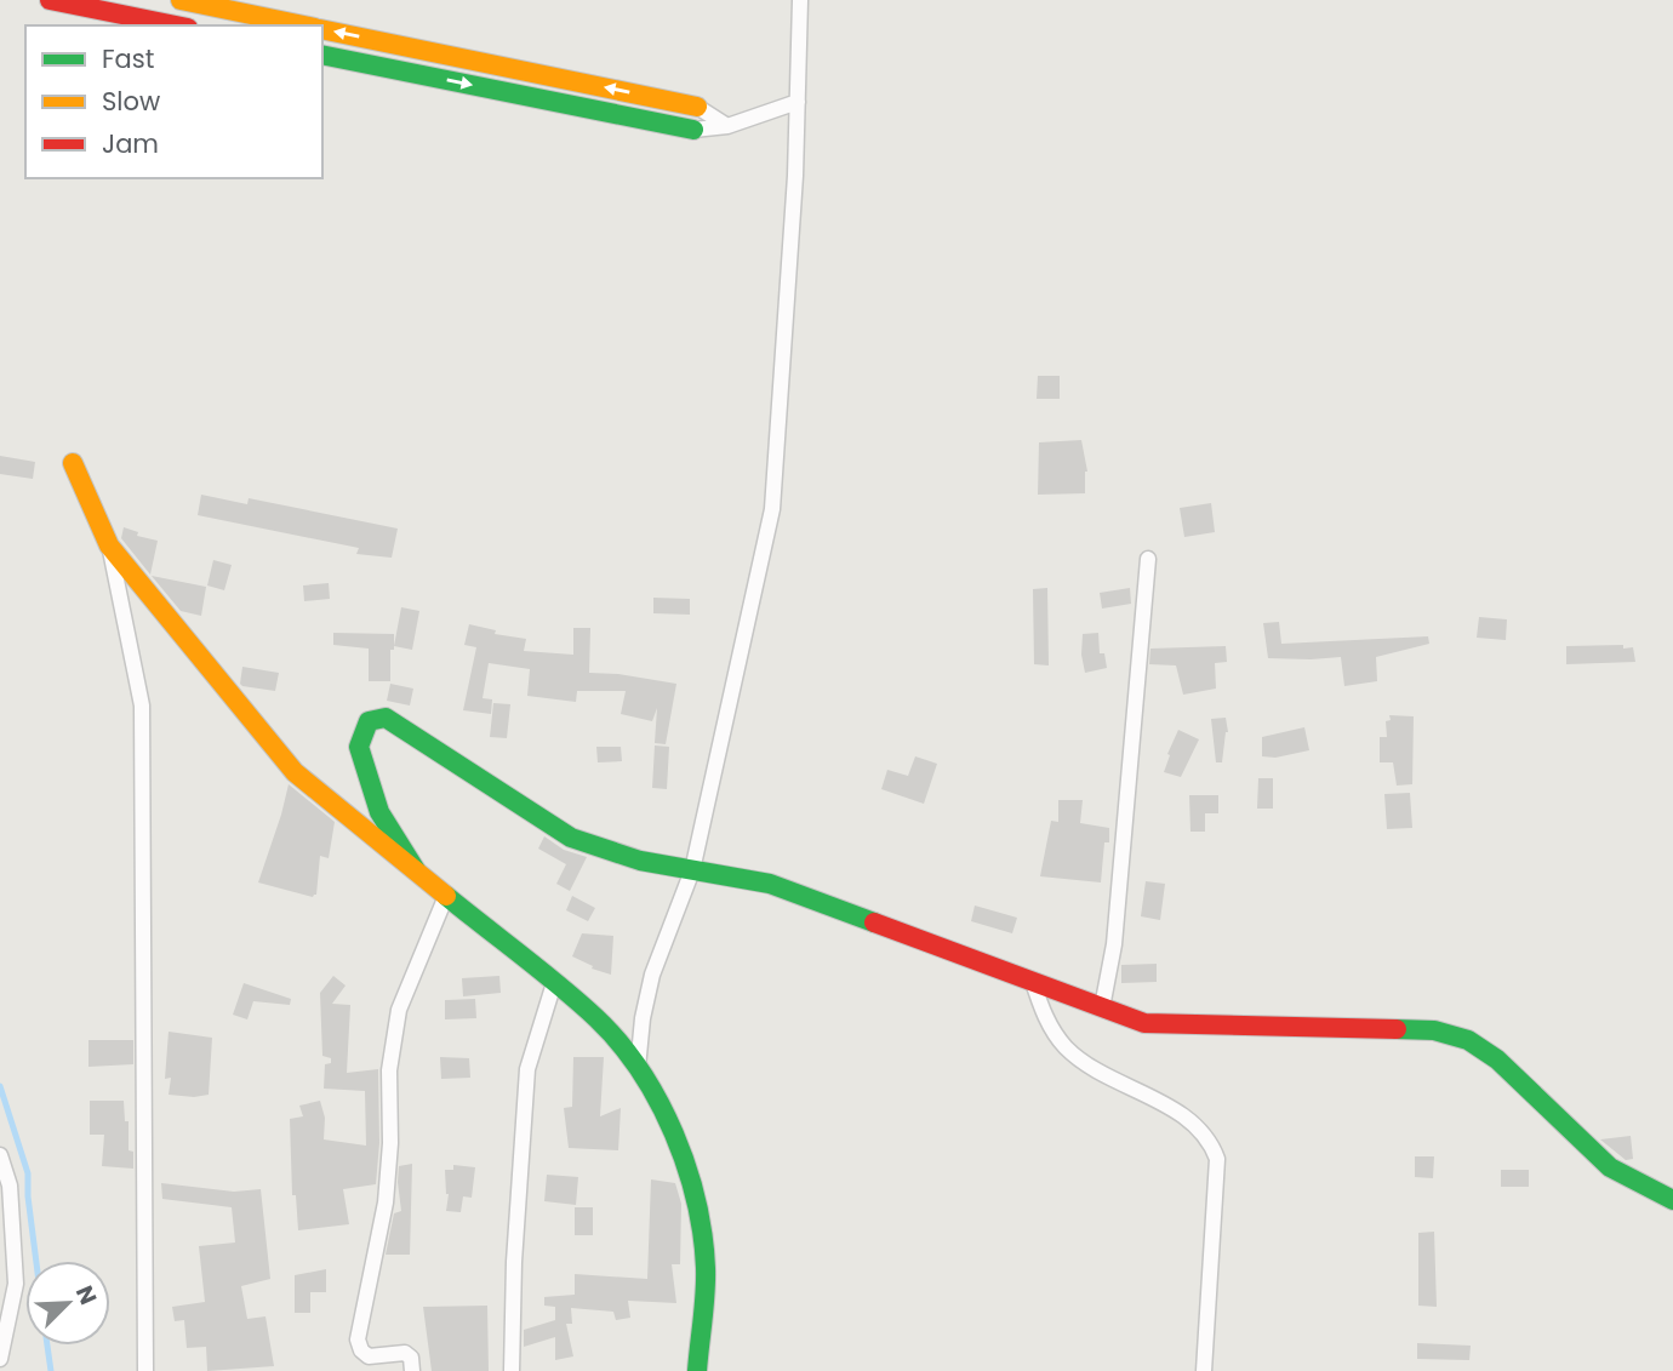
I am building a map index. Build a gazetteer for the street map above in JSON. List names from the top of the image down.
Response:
{
  "legend": ["Fast", "Slow", "Jam"],
  "north": "top right"
}
